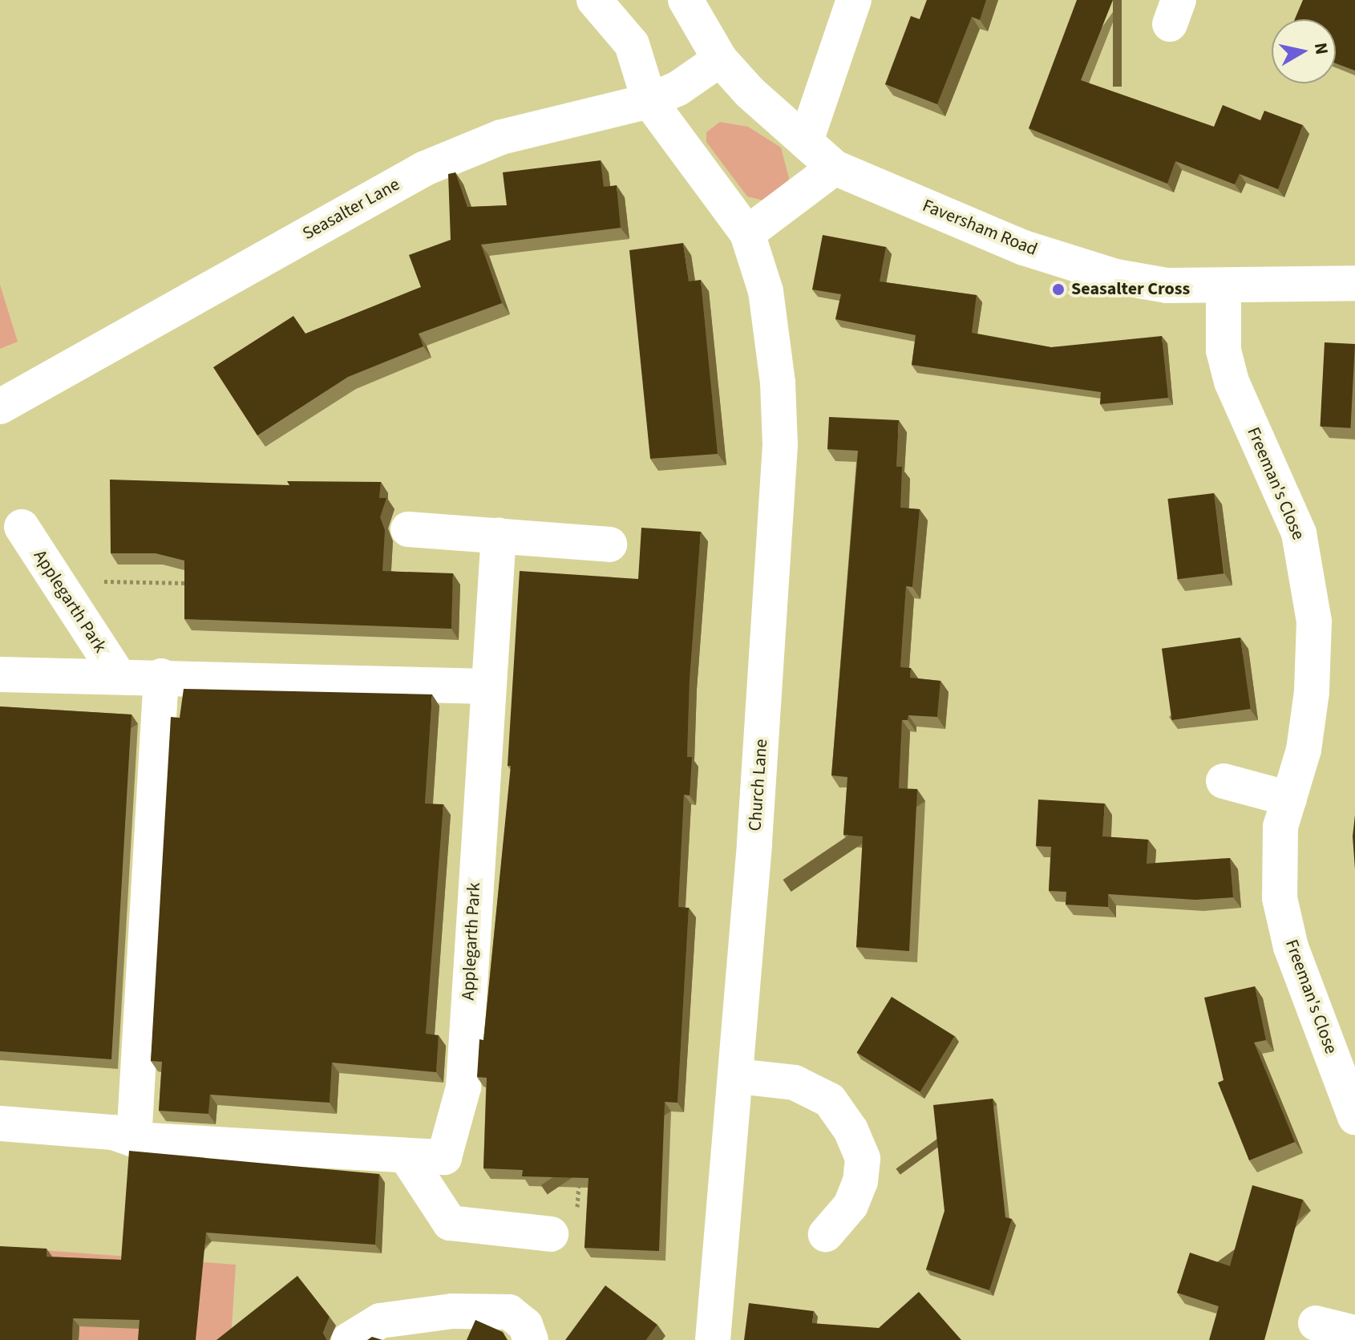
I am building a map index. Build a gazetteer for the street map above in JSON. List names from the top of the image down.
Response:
{
  "streets": {
    "street": [
      "Seasalter Lane",
      "Faversham Road",
      "Freeman's Close",
      "Applegarth Park",
      "Church Lane"
    ]
  },
  "crossings": [
    ["Seasalter Lane", "Faversham Road"],
    ["Seasalter Lane", "Church Lane"],
    ["Faversham Road", "Freeman's Close"]
  ],
  "places": ["Seasalter Cross"],
  "north": "right"
}
